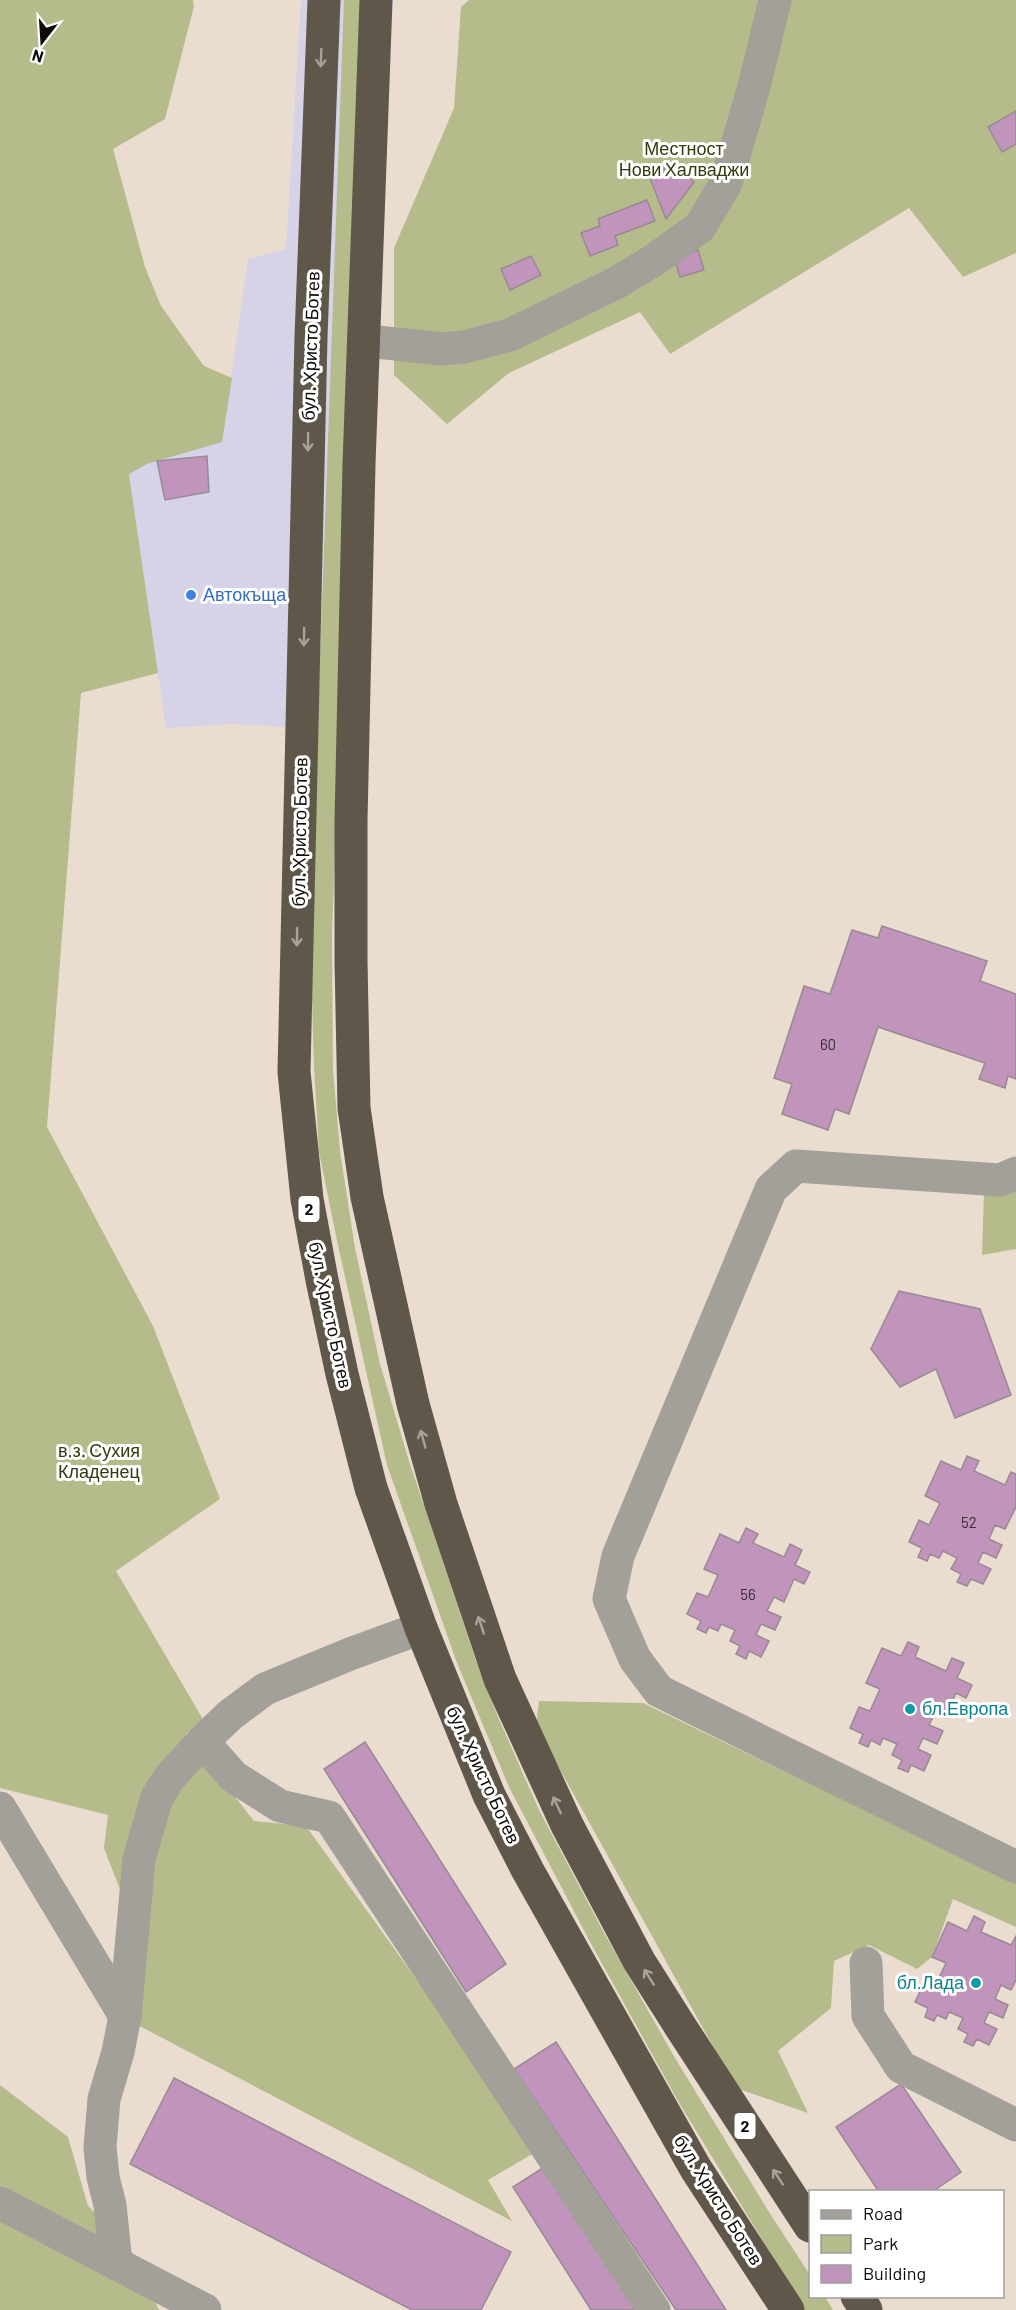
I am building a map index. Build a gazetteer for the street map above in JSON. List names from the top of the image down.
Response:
{
  "streets": {
    "highway": ["бул. Христо Ботев", "2"]
  },
  "parks": ["Местност Нови Халваджи", "в.з. Сухия Кладенец"],
  "places": ["Автокъща", "бл.Европа", "бл.Лада"],
  "house_numbers": ["60", "52", "56"],
  "legend": ["Road", "Park", "Building"],
  "north": "bottom"
}
